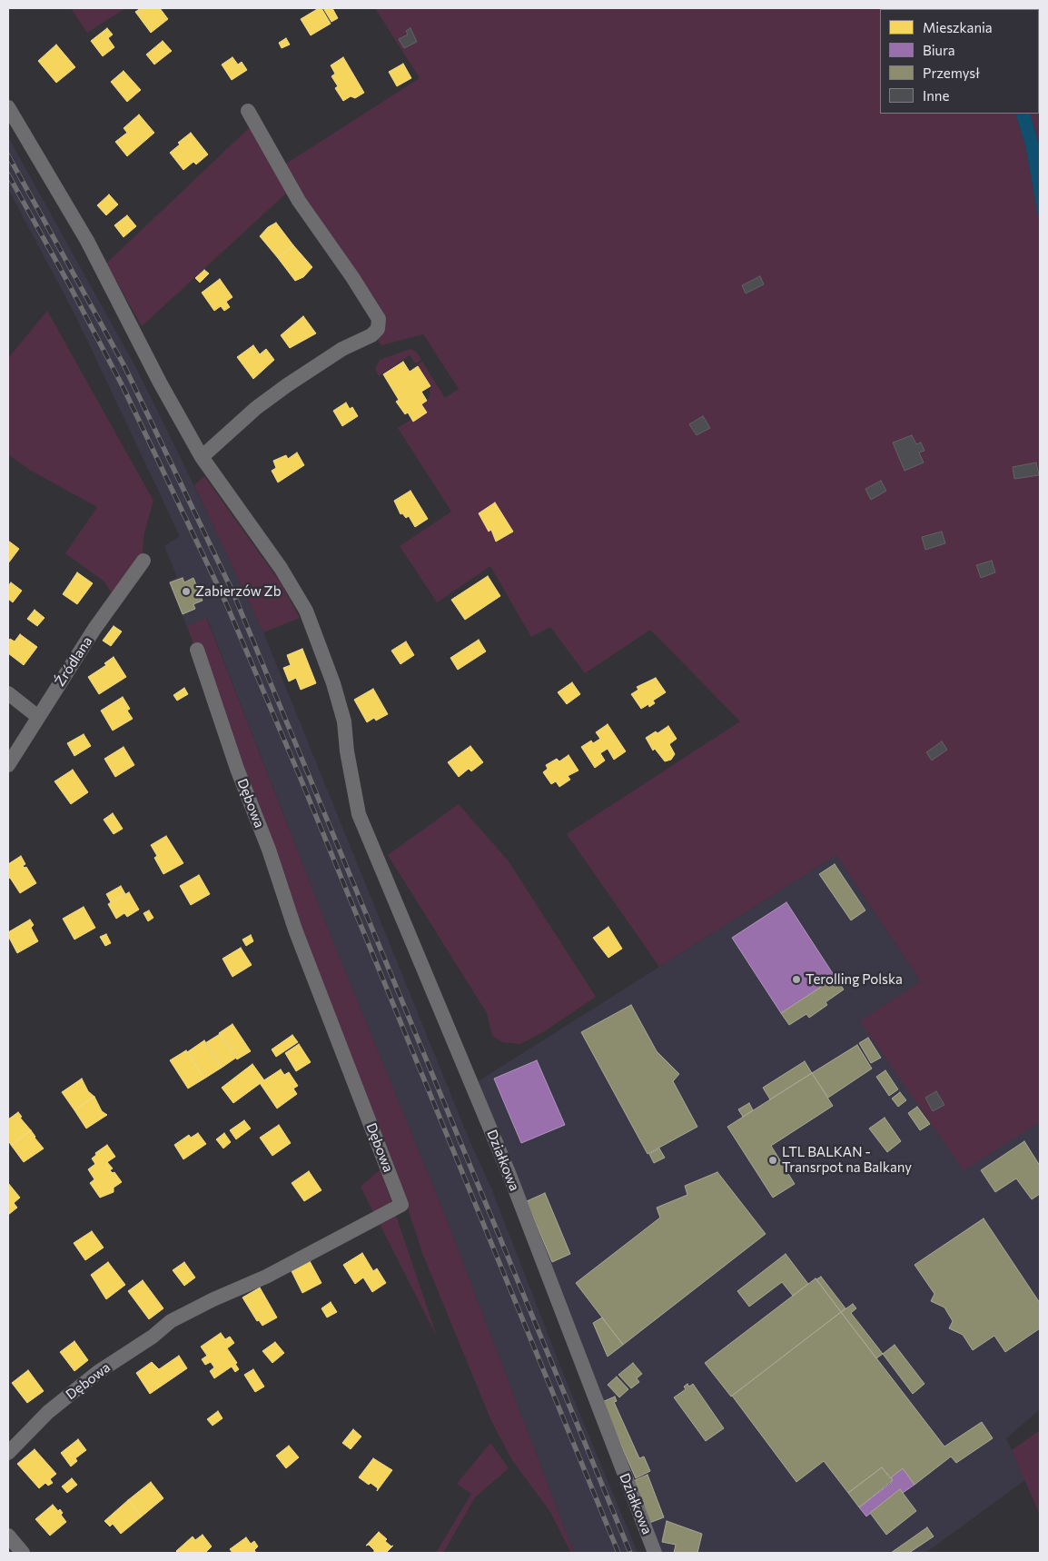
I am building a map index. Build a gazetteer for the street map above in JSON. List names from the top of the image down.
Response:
{
  "streets": {
    "street": ["Źródlana", "Dębowa", "Działkowa"]
  },
  "places": ["Zabierzów Zb", "Terolling Polska", "LTL BALKAN - Transrpot na Balkany"],
  "legend": [
    "Mieszkania",
    "Biura",
    "Przemysł",
    "Inne"
  ]
}
